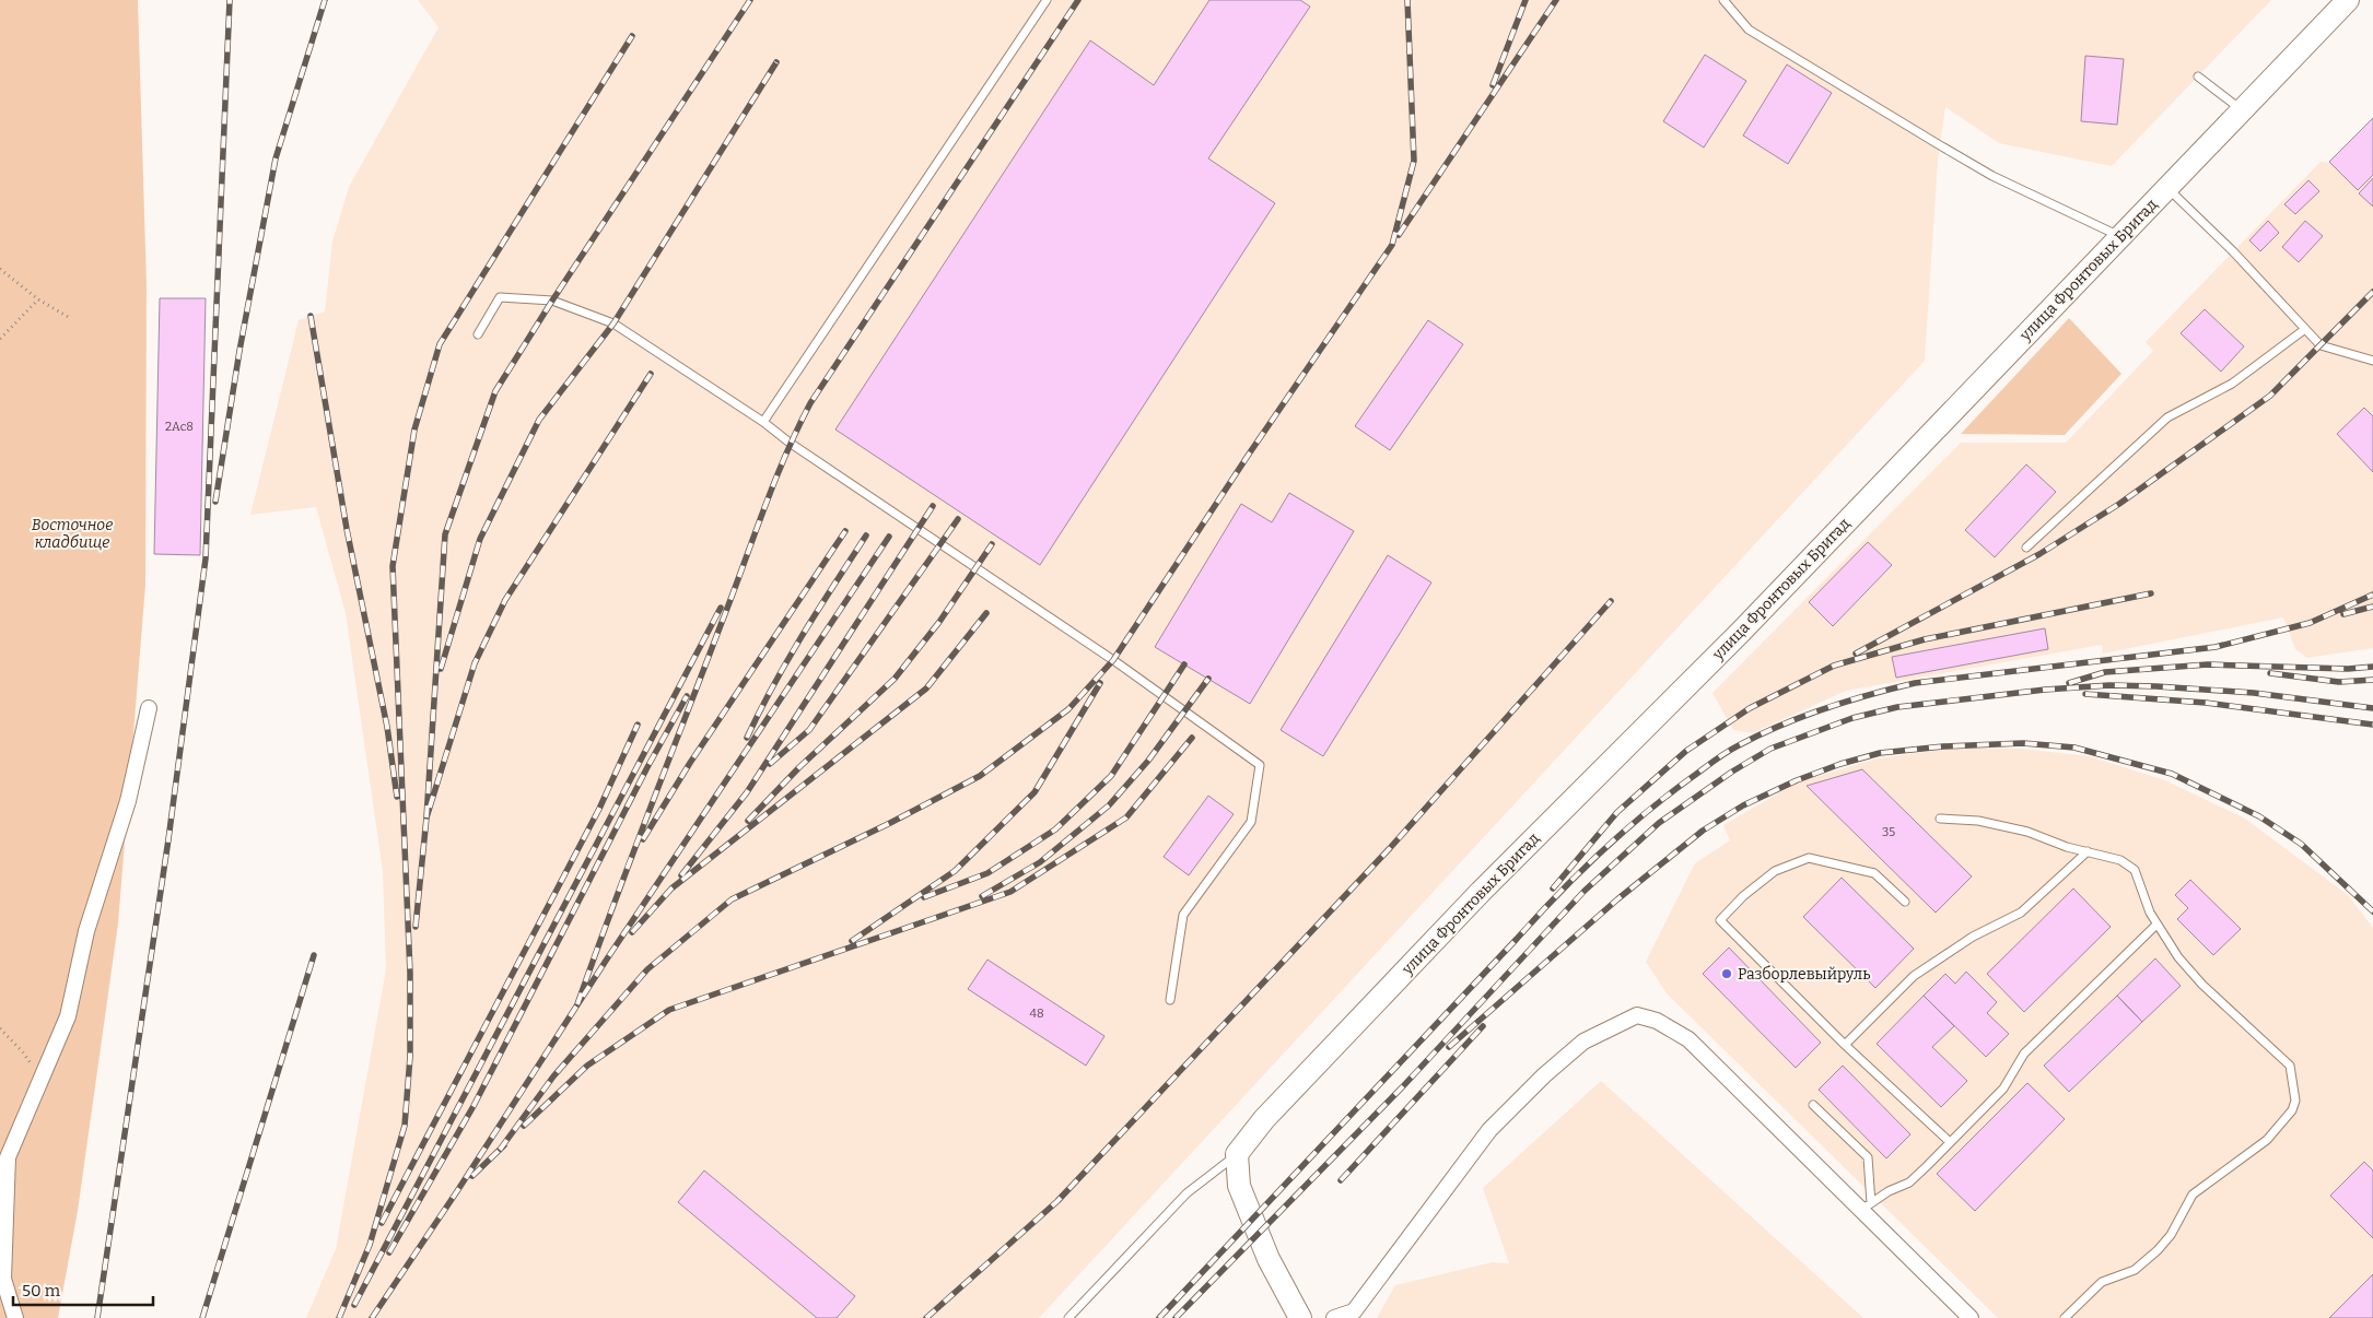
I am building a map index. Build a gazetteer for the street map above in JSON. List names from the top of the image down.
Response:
{
  "streets": {
    "main road": ["улица Фронтовых Бригад"]
  },
  "parks": ["Восточное кладбище"],
  "places": ["Разборлевыйруль"],
  "house_numbers": ["2Ас8", "35", "48"],
  "scale_bar": "50 m"
}
